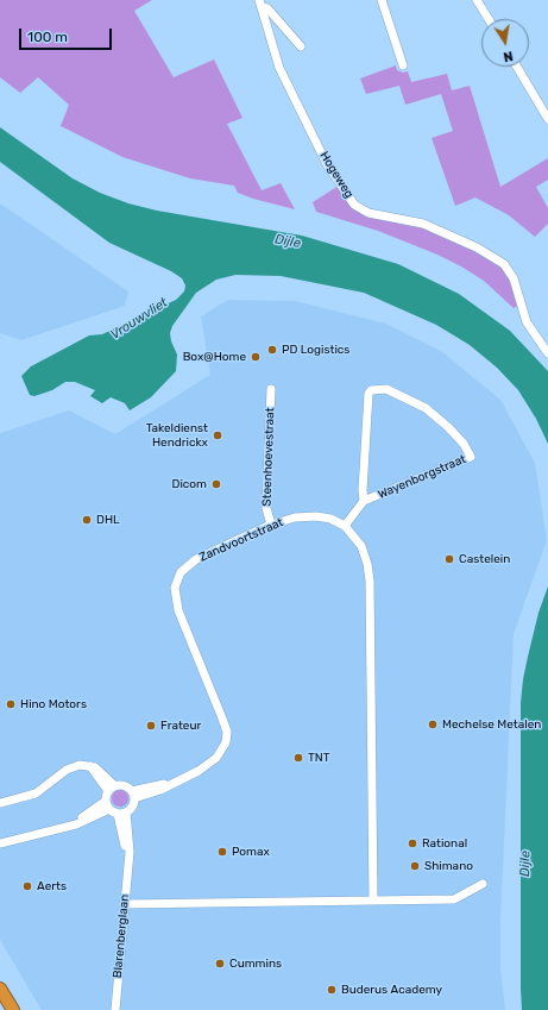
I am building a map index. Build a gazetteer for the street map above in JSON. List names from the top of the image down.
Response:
{
  "streets": {
    "street": [
      "Hogeweg",
      "Steenhoevestraat",
      "Wayenborgstraat",
      "Zandvoortstraat",
      "Blarenberglaan"
    ]
  },
  "crossings": [
    ["Steenhoevestraat", "Zandvoortstraat"],
    ["Wayenborgstraat", "Zandvoortstraat"],
    ["Zandvoortstraat", "Blarenberglaan"]
  ],
  "water": ["Dijle", "Vrouwvliet"],
  "places": [
    "PD Logistics",
    "Box@Home",
    "Takeldienst Hendrickx",
    "Dicom",
    "DHL",
    "Castelein",
    "Hino Motors",
    "Mechelse Metalen",
    "Frateur",
    "TNT",
    "Rational",
    "Pomax",
    "Shimano",
    "Aerts",
    "Cummins",
    "Buderus Academy"
  ],
  "scale_bar": "100 m",
  "north": "bottom"
}
